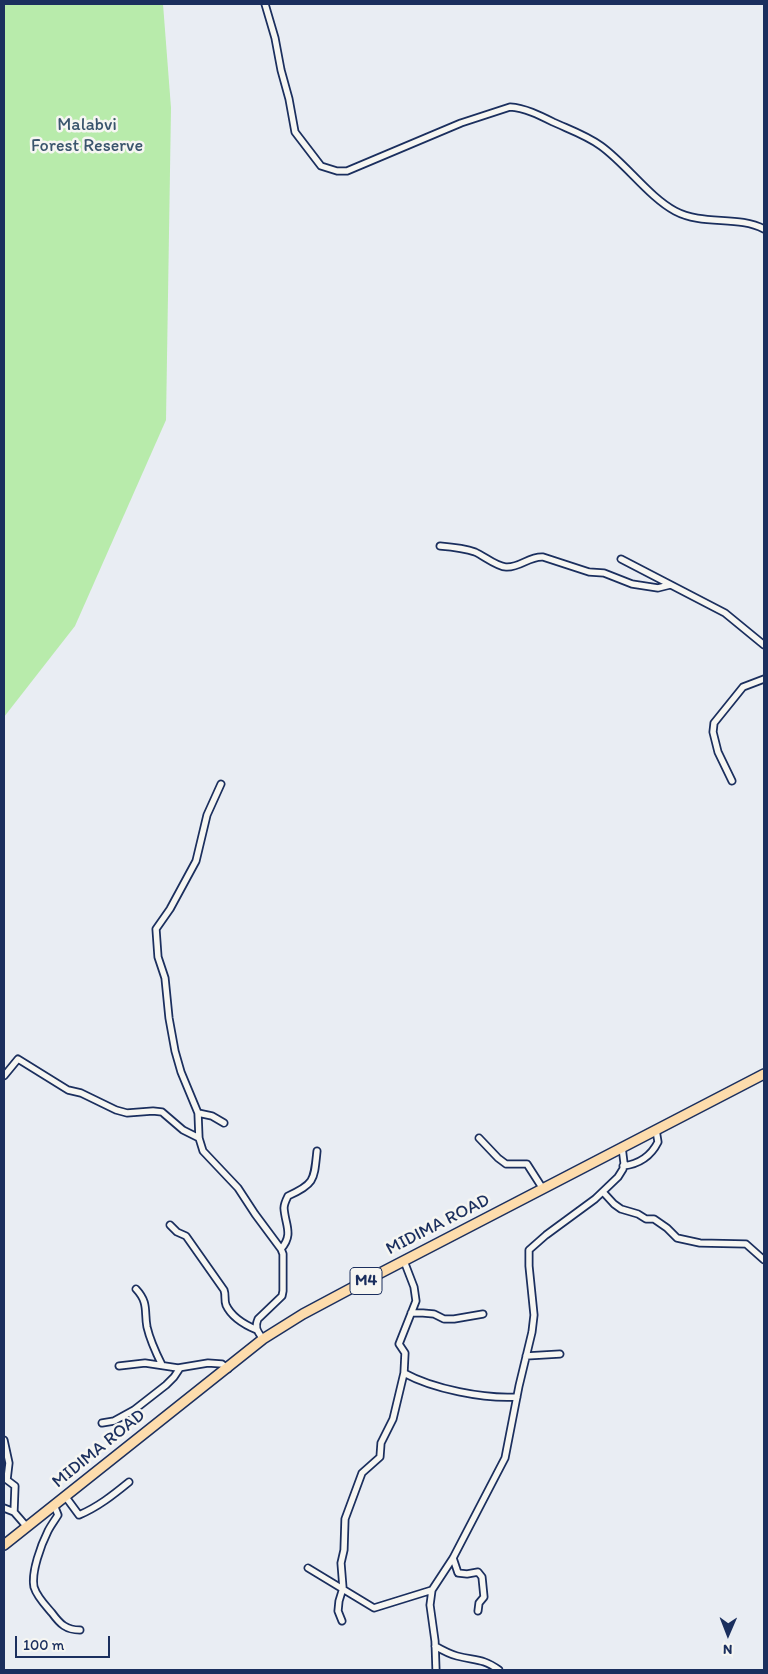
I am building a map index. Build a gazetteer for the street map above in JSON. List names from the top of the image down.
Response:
{
  "streets": {
    "main road": ["MIDIMA ROAD", "M4"]
  },
  "parks": ["Malabvi Forest Reserve"],
  "scale_bar": "100 m",
  "north": "bottom"
}
